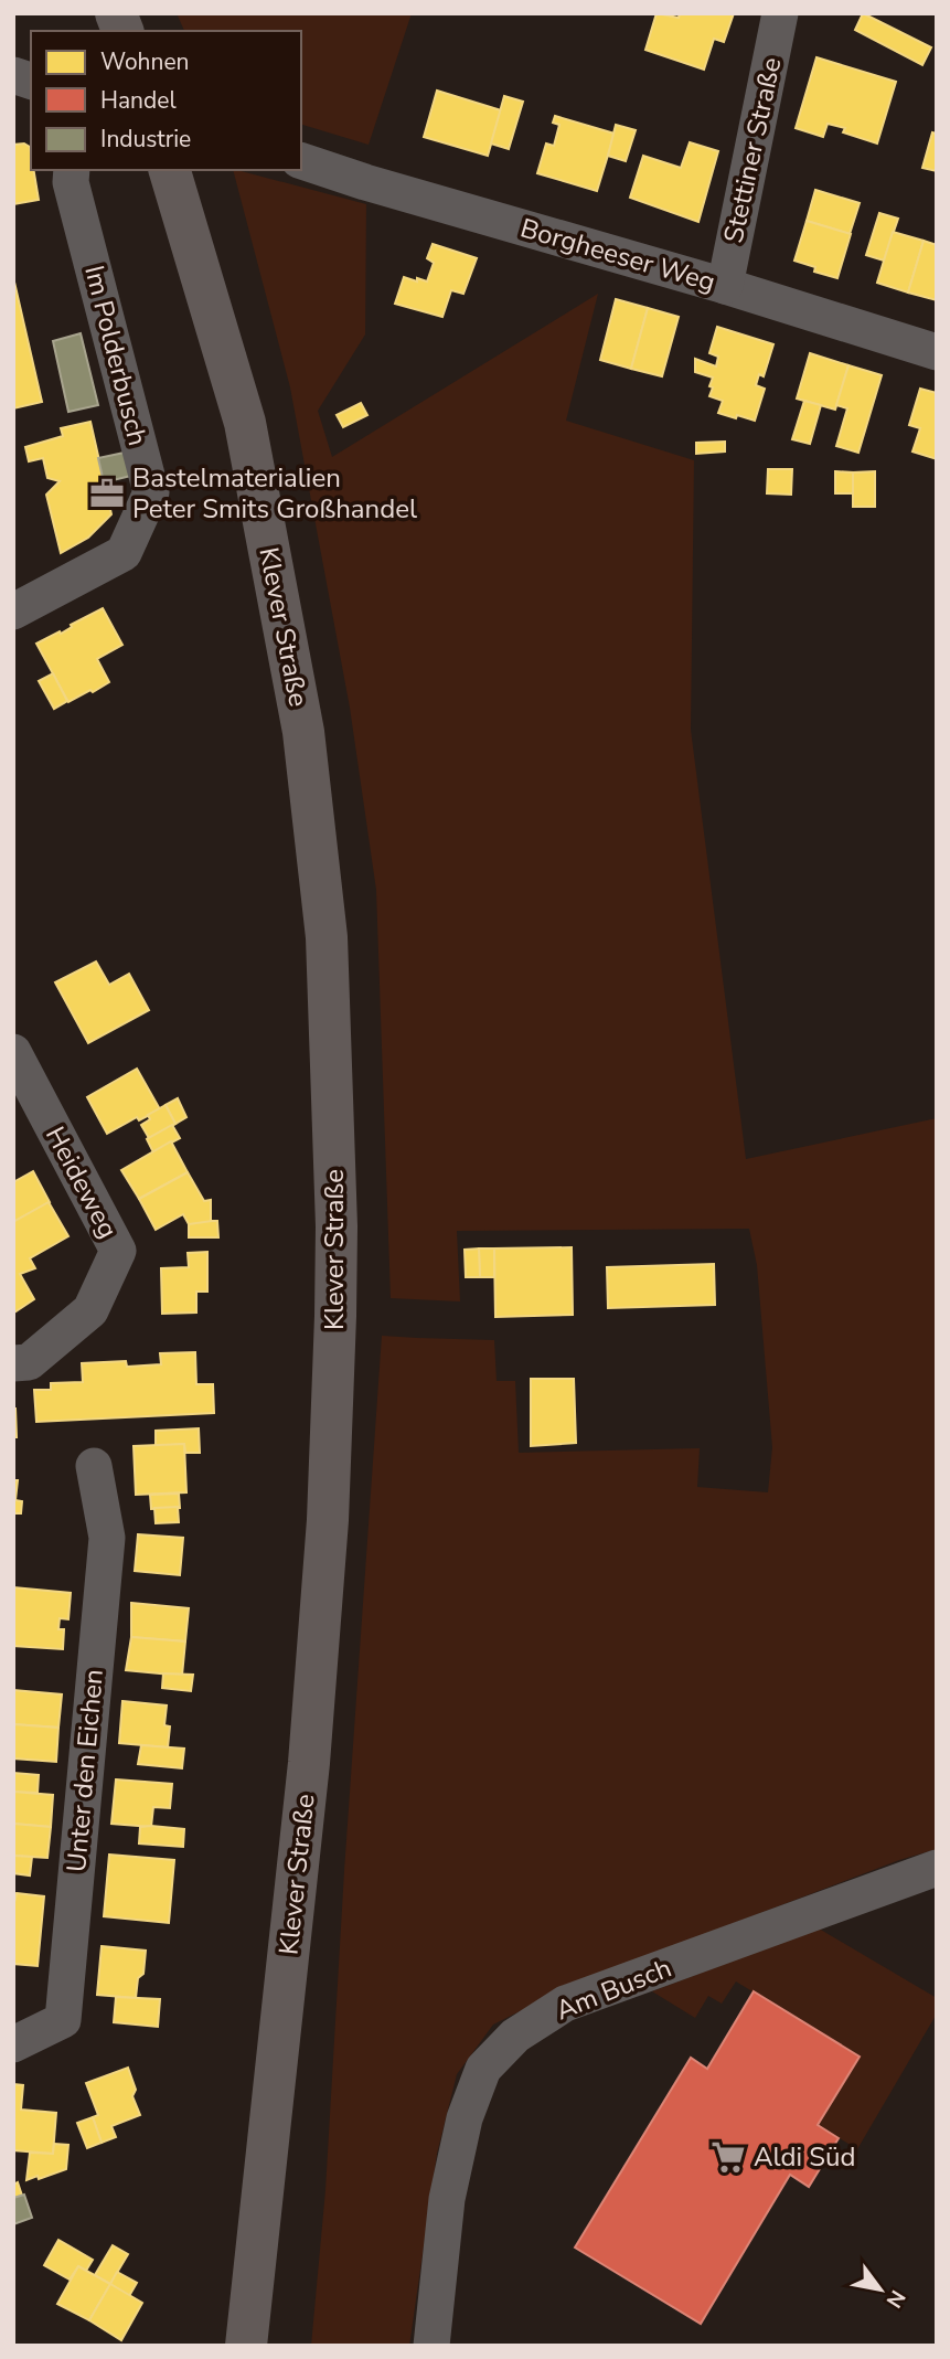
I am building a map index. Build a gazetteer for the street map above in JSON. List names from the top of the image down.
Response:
{
  "streets": {
    "main road": ["Klever Straße"],
    "street": [
      "Stettiner Straße",
      "Borgheeser Weg",
      "Im Polderbusch",
      "Heideweg",
      "Unter den Eichen",
      "Am Busch"
    ]
  },
  "crossings": [
    ["Stettiner Straße", "Borgheeser Weg"]
  ],
  "places": {
    "office": ["Bastelmaterialien Peter Smits Großhandel"],
    "supermarket": ["Aldi Süd"]
  },
  "legend": ["Wohnen", "Handel", "Industrie"],
  "north": "bottom right"
}
